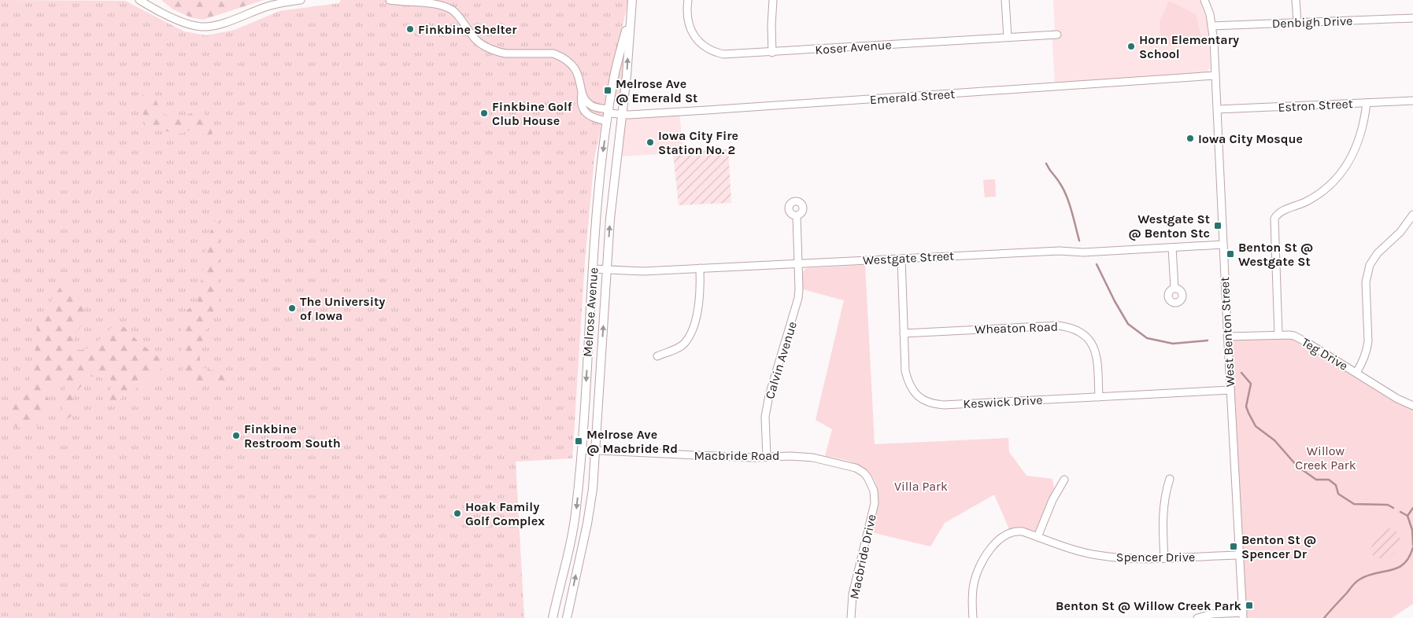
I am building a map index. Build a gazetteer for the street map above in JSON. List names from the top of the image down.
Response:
{
  "streets": {
    "main road": ["Melrose Avenue"],
    "street": [
      "Denbigh Drive",
      "Koser Avenue",
      "Emerald Street",
      "Estron Street",
      "Westgate Street",
      "Wheaton Road",
      "West Benton Street",
      "Teg Drive",
      "Calvin Avenue",
      "Keswick Drive",
      "Macbride Road",
      "Macbride Drive",
      "Spencer Drive"
    ]
  },
  "crossings": [
    ["Denbigh Drive", "West Benton Street"],
    ["Emerald Street", "Melrose Avenue"],
    ["Emerald Street", "West Benton Street"],
    ["Estron Street", "West Benton Street"],
    ["Westgate Street", "Melrose Avenue"],
    ["Westgate Street", "West Benton Street"],
    ["Westgate Street", "Calvin Avenue"],
    ["Westgate Street", "Keswick Drive"],
    ["Melrose Avenue", "Macbride Road"],
    ["Wheaton Road", "Keswick Drive"],
    ["West Benton Street", "Teg Drive"],
    ["West Benton Street", "Keswick Drive"],
    ["West Benton Street", "Spencer Drive"],
    ["Calvin Avenue", "Macbride Road"],
    ["Macbride Road", "Macbride Drive"]
  ],
  "parks": ["Willow Creek Park", "Villa Park"],
  "places": {
    "other": [
      "Finkbine Shelter",
      "Horn Elementary School",
      "Finkbine Golf Club House",
      "Iowa City Mosque",
      "Iowa City Fire Station No. 2",
      "The University of Iowa",
      "Finkbine Restroom South",
      "Hoak Family Golf Complex"
    ],
    "transit": [
      "Melrose Ave @ Emerald St",
      "Westgate St @ Benton Stc",
      "Benton St @ Westgate St",
      "Melrose Ave @ Macbride Rd",
      "Benton St @ Spencer Dr",
      "Benton St @ Willow Creek Park"
    ]
  }
}
